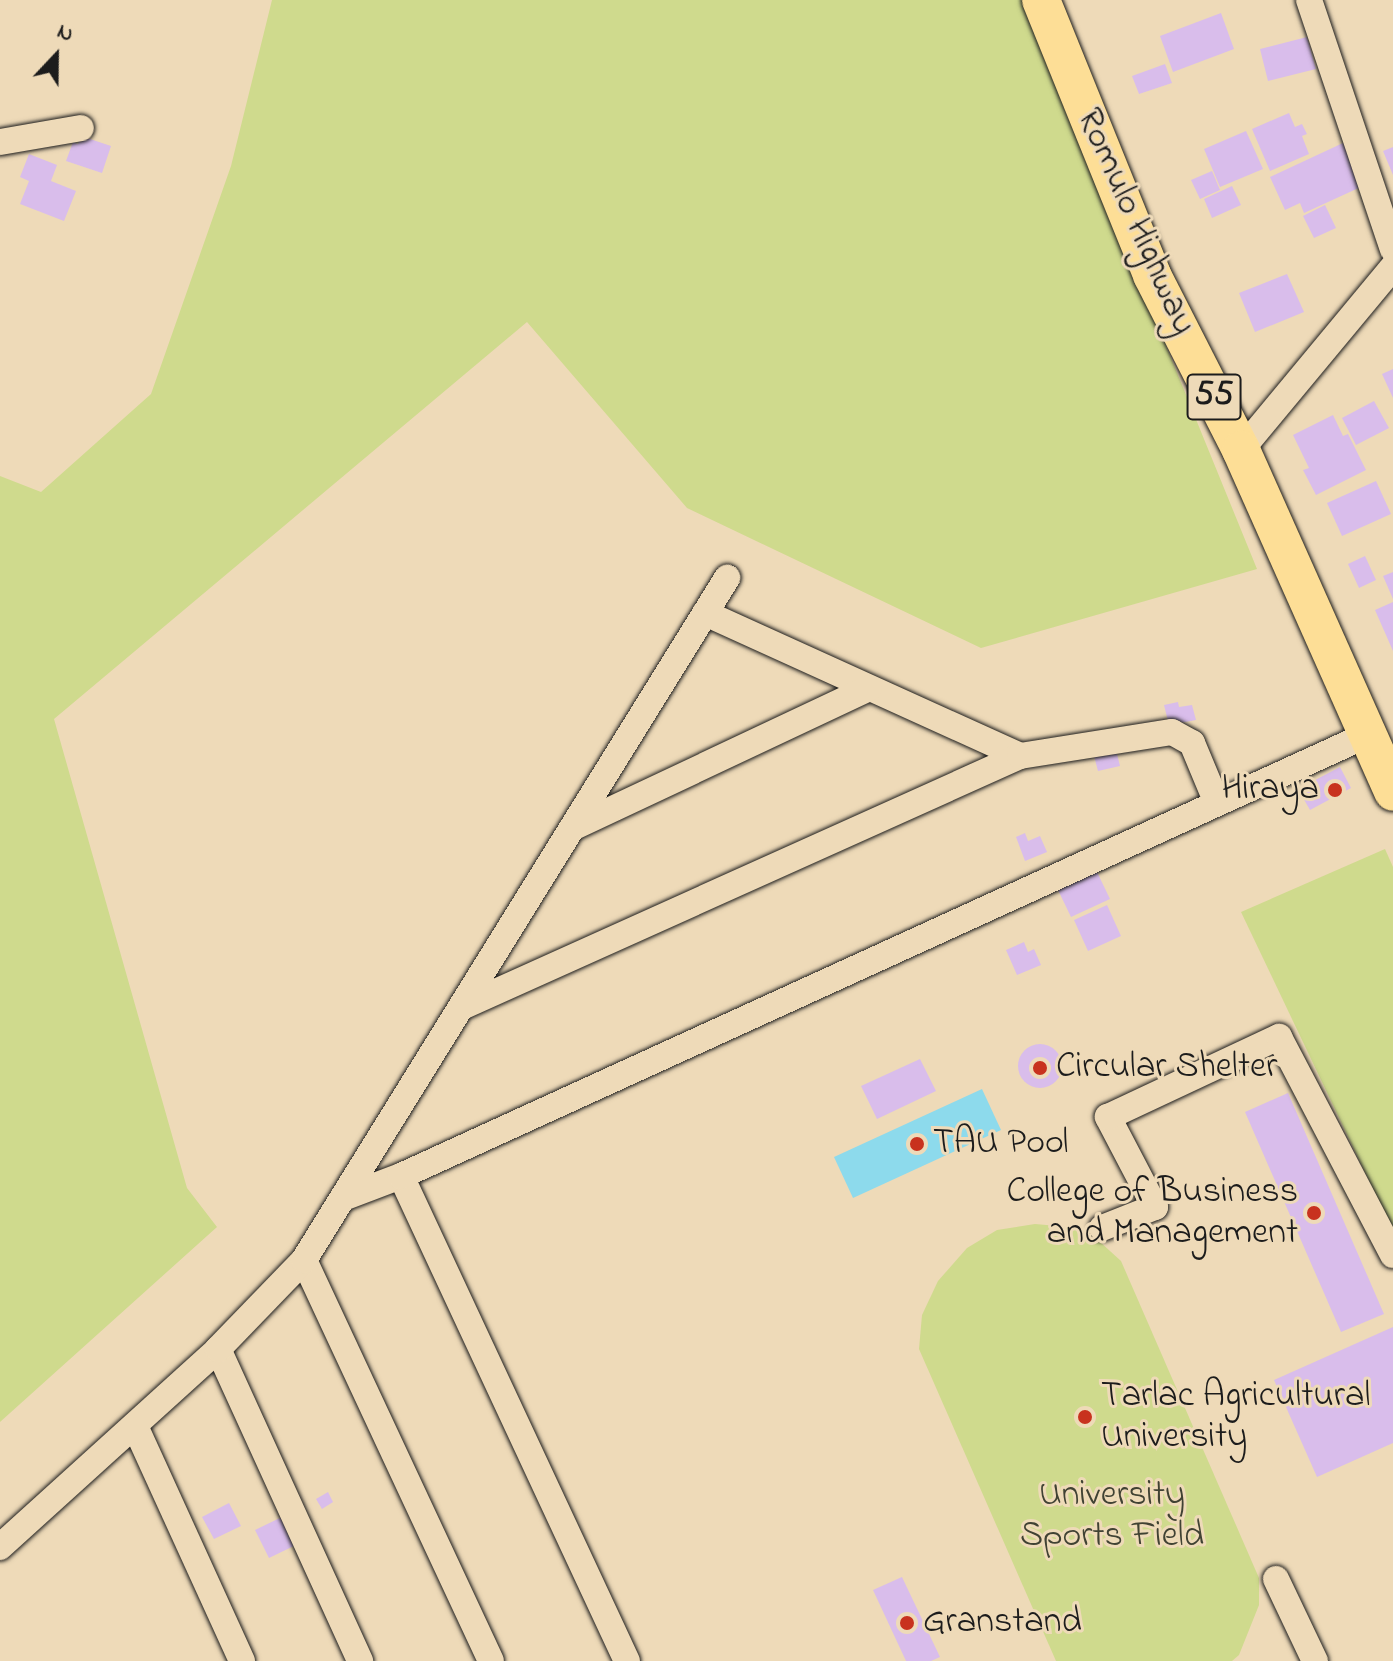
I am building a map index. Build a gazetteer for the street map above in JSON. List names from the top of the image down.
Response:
{
  "streets": {
    "highway": ["Romulo Highway", "55"]
  },
  "parks": ["University Sports Field"],
  "places": [
    "Hiraya",
    "Circular Shelter",
    "TAU Pool",
    "College of Business and Management",
    "Tarlac Agricultural University",
    "Granstand"
  ],
  "north": "top"
}
